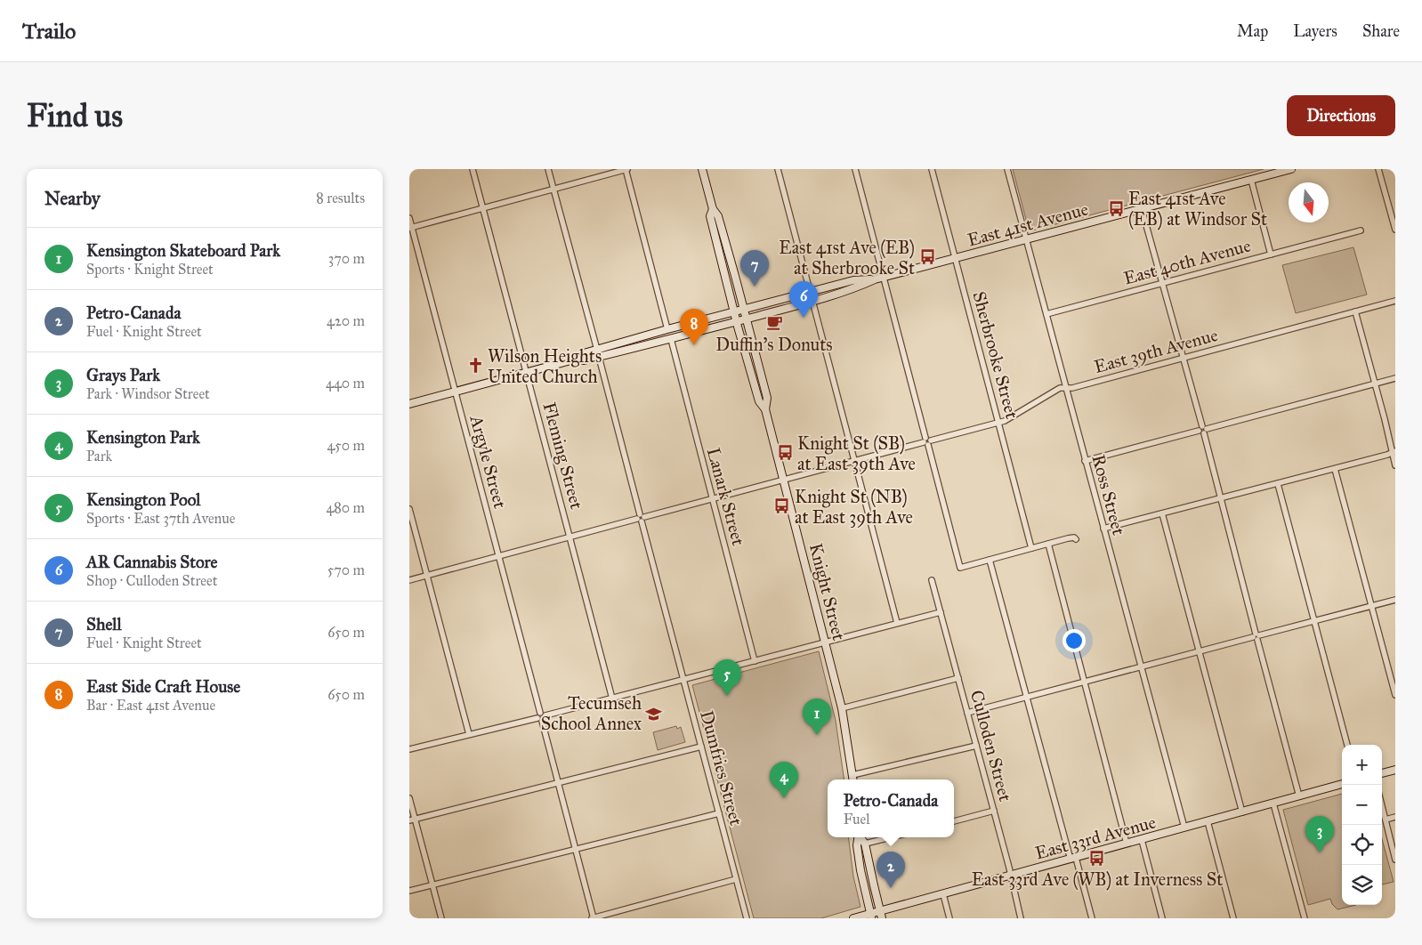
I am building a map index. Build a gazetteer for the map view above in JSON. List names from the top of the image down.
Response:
{
  "streets": {
    "main road": ["East 41st Avenue", "Knight Street", "East 33rd Avenue"],
    "street": [
      "East 40th Avenue",
      "East 39th Avenue",
      "Sherbrooke Street",
      "Fleming Street",
      "Argyle Street",
      "Ross Street",
      "Lanark Street",
      "Culloden Street",
      "Dumfries Street"
    ]
  },
  "crossings": [
    ["East 41st Avenue", "Sherbrooke Street"],
    ["East 41st Avenue", "Fleming Street"],
    ["East 41st Avenue", "Argyle Street"],
    ["East 41st Avenue", "Ross Street"],
    ["East 41st Avenue", "Lanark Street"],
    ["East 41st Avenue", "Knight Street"],
    ["East 41st Avenue", "Dumfries Street"],
    ["East 40th Avenue", "Ross Street"],
    ["East 39th Avenue", "Sherbrooke Street"],
    ["East 39th Avenue", "Fleming Street"],
    ["East 39th Avenue", "Argyle Street"],
    ["East 39th Avenue", "Ross Street"],
    ["East 39th Avenue", "Lanark Street"],
    ["East 39th Avenue", "Knight Street"],
    ["East 39th Avenue", "Dumfries Street"],
    ["Ross Street", "East 33rd Avenue"],
    ["Culloden Street", "East 33rd Avenue"]
  ],
  "places": {
    "bus stop": [
      "East 41st Ave (EB) at Windsor St",
      "East 41st Ave (EB) at Sherbrooke St",
      "Knight St (SB) at East 39th Ave",
      "Knight St (NB) at East 39th Ave",
      "East 33rd Ave (WB) at Inverness St"
    ],
    "cafe": ["Duffin's Donuts"],
    "church": ["Wilson Heights United Church"],
    "school or university": ["Tecumseh School Annex"]
  },
  "north": "bottom",
  "page": {
    "header": "Trailo",
    "nav": ["Map", "Layers", "Share"],
    "buttons": "Directions",
    "title": "Find us",
    "heading": ["Nearby", "8 results"],
    "list": [
      {
        "mark": "1",
        "name": "Kensington Skateboard Park",
        "note": "Sports · Knight Street",
        "value": "370 m"
      },
      {
        "mark": "2",
        "name": "Petro-Canada",
        "note": "Fuel · Knight Street",
        "value": "420 m"
      },
      {
        "mark": "3",
        "name": "Grays Park",
        "note": "Park · Windsor Street",
        "value": "440 m"
      },
      {
        "mark": "4",
        "name": "Kensington Park",
        "note": "Park",
        "value": "450 m"
      },
      {
        "mark": "5",
        "name": "Kensington Pool",
        "note": "Sports · East 37th Avenue",
        "value": "480 m"
      },
      {
        "mark": "6",
        "name": "AR Cannabis Store",
        "note": "Shop · Culloden Street",
        "value": "570 m"
      },
      {
        "mark": "7",
        "name": "Shell",
        "note": "Fuel · Knight Street",
        "value": "650 m"
      },
      {
        "mark": "8",
        "name": "East Side Craft House",
        "note": "Bar · East 41st Avenue",
        "value": "650 m"
      }
    ],
    "pins": [
      "7",
      "6",
      "8",
      "5",
      "1",
      "4",
      "3",
      "2"
    ],
    "map_buttons": ["+", "−"],
    "popup": ["Petro-Canada", "Fuel"]
  }
}
